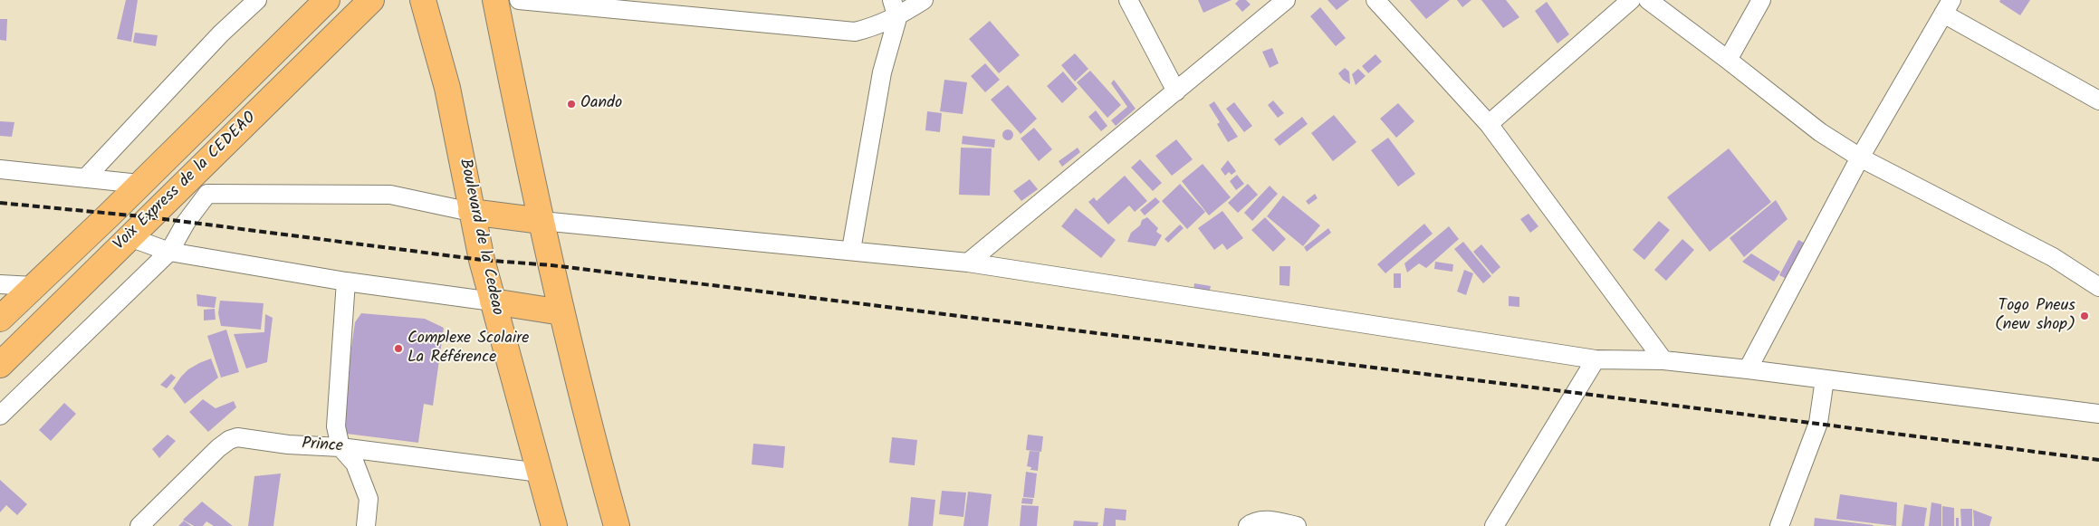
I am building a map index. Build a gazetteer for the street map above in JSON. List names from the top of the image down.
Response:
{
  "streets": {
    "main road": ["Voix Express de la CEDEAO", "Boulevard de la Cedeao"],
    "street": ["Prince"]
  },
  "crossings": [
    ["Boulevard de la Cedeao", "Prince"]
  ],
  "places": ["Oando", "Togo Pneus (new shop)", "Complexe Scolaire La Référence"]
}
